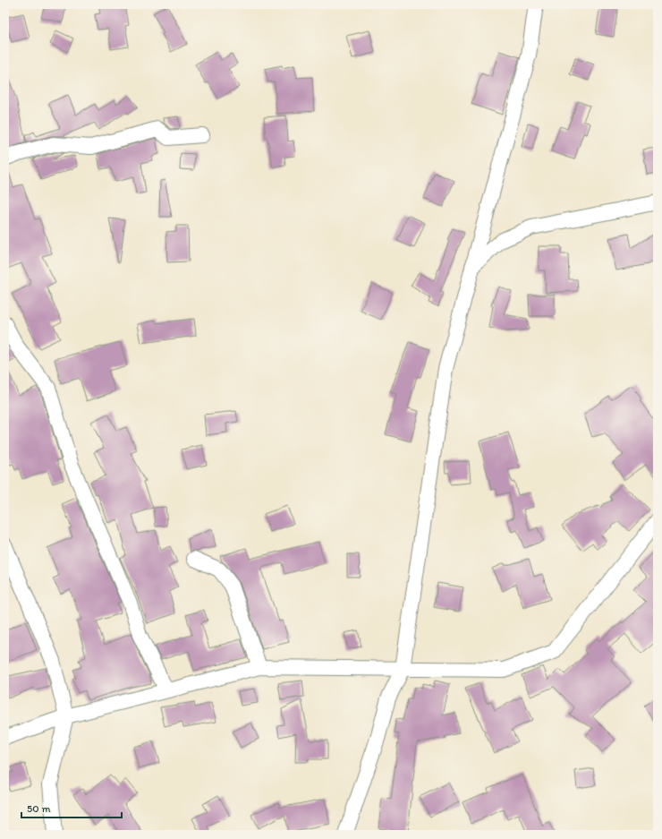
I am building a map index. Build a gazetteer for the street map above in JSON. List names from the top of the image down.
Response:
{
  "scale_bar": "50 m"
}
